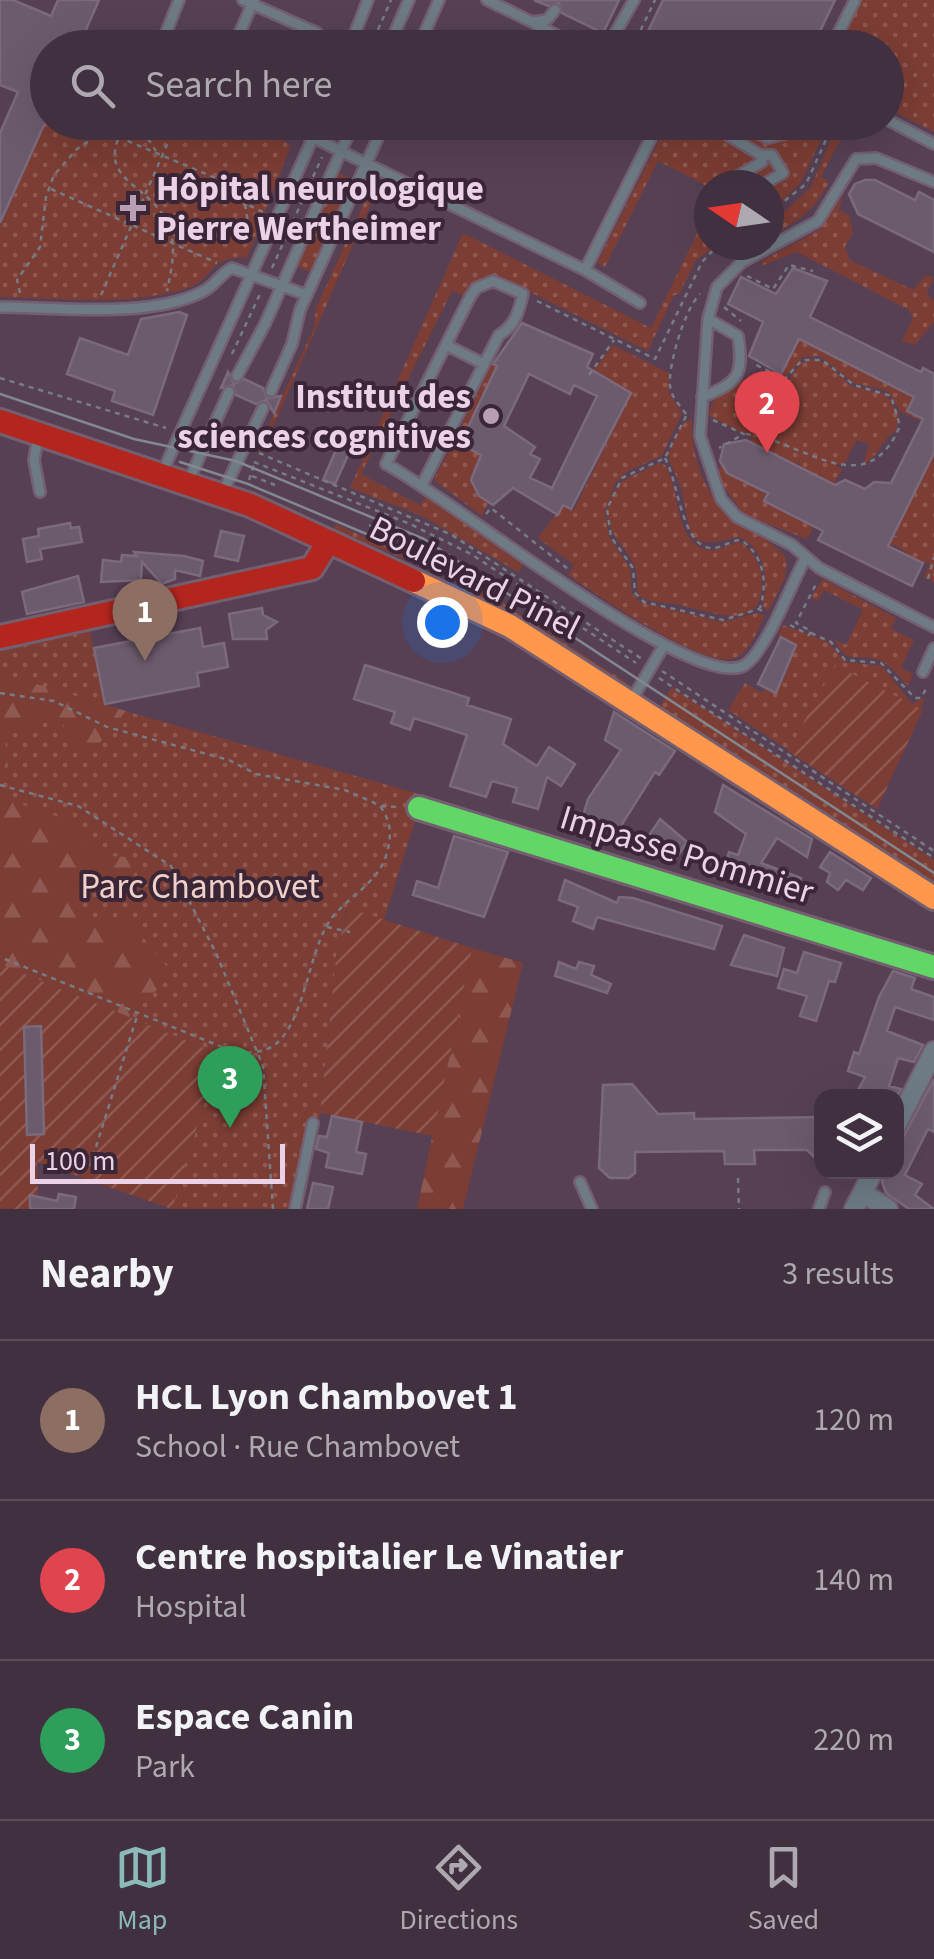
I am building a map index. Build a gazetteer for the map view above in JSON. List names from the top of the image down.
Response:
{
  "streets": {
    "main road": ["Boulevard Pinel", "Impasse Pommier"]
  },
  "parks": ["Parc Chambovet"],
  "places": {
    "health": ["Hôpital neurologique Pierre Wertheimer"],
    "other": ["Institut des sciences cognitives"]
  },
  "scale_bar": "100 m",
  "north": "left",
  "page": {
    "search": "Search here",
    "pins": ["2", "1", "3"],
    "scale": "100 m",
    "heading": ["Nearby", "3 results"],
    "list": [
      {
        "mark": "1",
        "name": "HCL Lyon Chambovet 1",
        "note": "School · Rue Chambovet",
        "value": "120 m"
      },
      {
        "mark": "2",
        "name": "Centre hospitalier Le Vinatier",
        "note": "Hospital",
        "value": "140 m"
      },
      {
        "mark": "3",
        "name": "Espace Canin",
        "note": "Park",
        "value": "220 m"
      }
    ],
    "nav": ["Map", "Directions", "Saved"]
  }
}
